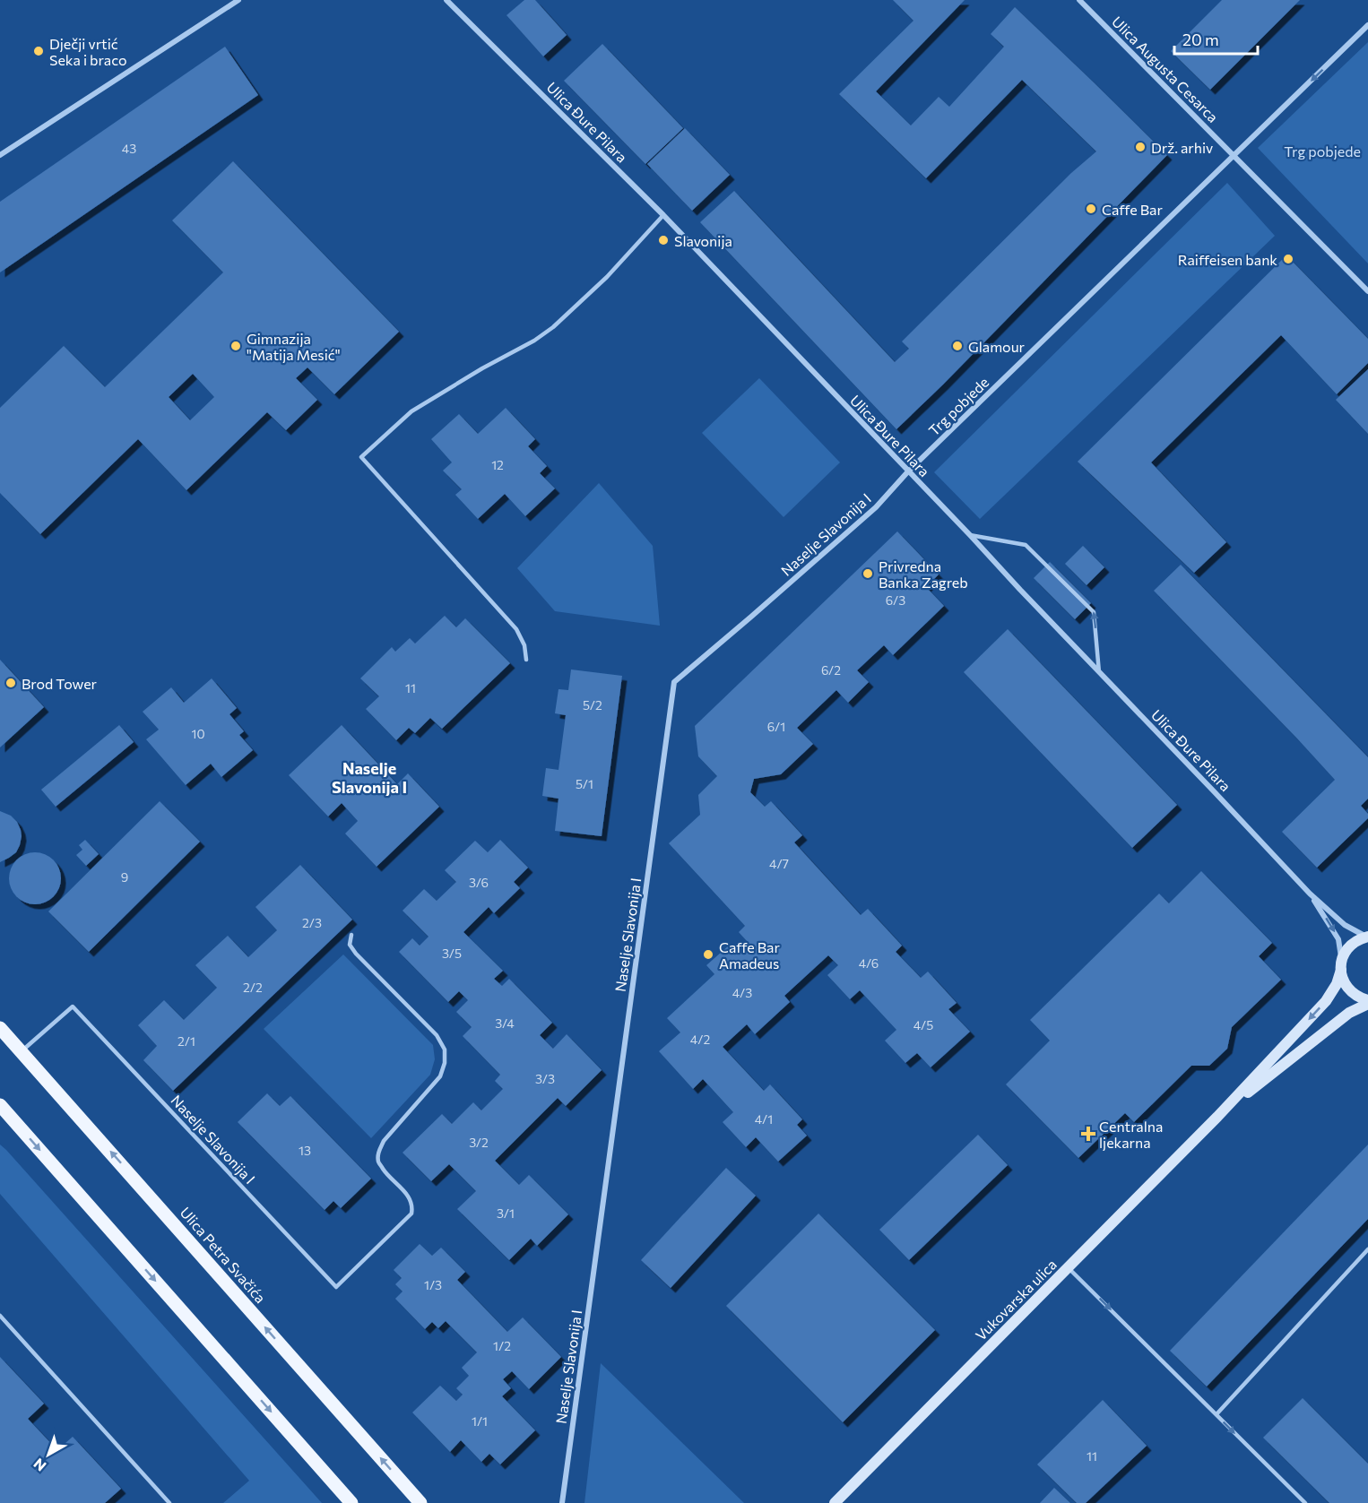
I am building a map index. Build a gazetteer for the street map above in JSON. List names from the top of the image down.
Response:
{
  "streets": {
    "main road": ["Ulica Petra Svačića", "Vukovarska ulica"],
    "street": [
      "Ulica Augusta Cesarca",
      "Ulica Đure Pilara",
      "Trg pobjede",
      "Naselje Slavonija I"
    ]
  },
  "crossings": [
    ["Ulica Augusta Cesarca", "Trg pobjede"],
    ["Ulica Đure Pilara", "Trg pobjede"],
    ["Ulica Đure Pilara", "Naselje Slavonija I"],
    ["Ulica Đure Pilara", "Vukovarska ulica"],
    ["Trg pobjede", "Naselje Slavonija I"],
    ["Naselje Slavonija I", "Ulica Petra Svačića"]
  ],
  "districts": ["Naselje Slavonija I"],
  "parks": ["Trg pobjede"],
  "places": {
    "other": [
      "Dječji vrtić Seka i braco",
      "Drž. arhiv",
      "Caffe Bar",
      "Slavonija",
      "Raiffeisen bank",
      "Gimnazija \"Matija Mesić\"",
      "Glamour",
      "Privredna Banka Zagreb",
      "Brod Tower",
      "Caffe Bar Amadeus"
    ],
    "health": ["Centralna ljekarna"]
  },
  "house_numbers": [
    "43",
    "12",
    "6/3",
    "6/2",
    "11",
    "5/2",
    "6/1",
    "10",
    "5/1",
    "4/7",
    "9",
    "3/6",
    "2/3",
    "3/5",
    "4/6",
    "2/2",
    "4/3",
    "3/4",
    "4/5",
    "4/2",
    "2/1",
    "3/3",
    "4/1",
    "3/2",
    "13",
    "3/1",
    "1/3",
    "1/2",
    "1/1",
    "11"
  ],
  "scale_bar": "20 m",
  "north": "bottom left"
}
